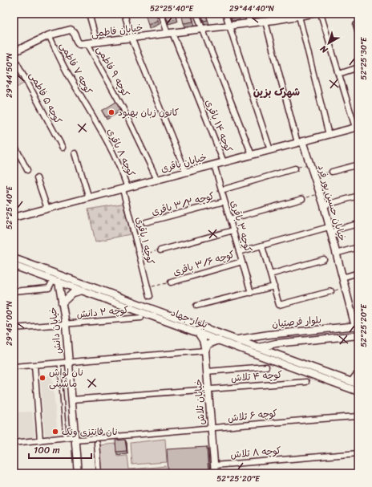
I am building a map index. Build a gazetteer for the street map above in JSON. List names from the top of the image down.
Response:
{
  "streets": {
    "street": [
      "خیابان فاطمی",
      "کوچه ۷ فاطمی",
      "کوچه ۹ فاطمی",
      "کوچه ۵ فاطمی",
      "کوچه ۱۴ باقری",
      "کوچه ۸ باقری",
      "خیابان باقری",
      "خیابان حسین پور فرد",
      "کوچه ۳/۲ باقری",
      "کوچه ۳ باقری",
      "کوچه ۱ باقری",
      "کوچه ۳/۶ باقری",
      "کوچه ۲ دانش",
      "بلوار جهاد",
      "بلوار فرصتیان",
      "خیابان دانش",
      "کوچه ۴ تلاش",
      "خیابان تلاش",
      "کوچه ۶ تلاش",
      "کوچه ۸ تلاش"
    ]
  },
  "crossings": [
    ["خیابان فاطمی", "کوچه ۷ فاطمی"],
    ["خیابان فاطمی", "کوچه ۹ فاطمی"],
    ["خیابان فاطمی", "کوچه ۱۴ باقری"],
    ["کوچه ۷ فاطمی", "کوچه ۸ باقری"],
    ["کوچه ۹ فاطمی", "خیابان باقری"],
    ["کوچه ۱۴ باقری", "خیابان باقری"],
    ["کوچه ۸ باقری", "خیابان باقری"],
    ["کوچه ۸ باقری", "کوچه ۱ باقری"],
    ["خیابان باقری", "خیابان حسین پور فرد"],
    ["خیابان باقری", "کوچه ۳ باقری"],
    ["خیابان باقری", "کوچه ۱ باقری"],
    ["خیابان حسین پور فرد", "بلوار فرصتیان"],
    ["کوچه ۳/۲ باقری", "کوچه ۳ باقری"],
    ["کوچه ۳ باقری", "کوچه ۳/۶ باقری"],
    ["کوچه ۲ دانش", "خیابان دانش"],
    ["بلوار جهاد", "بلوار فرصتیان"],
    ["بلوار جهاد", "خیابان دانش"],
    ["بلوار جهاد", "خیابان تلاش"],
    ["خیابان دانش", "کوچه ۴ تلاش"],
    ["خیابان دانش", "کوچه ۶ تلاش"],
    ["کوچه ۴ تلاش", "خیابان تلاش"],
    ["خیابان تلاش", "کوچه ۶ تلاش"],
    ["خیابان تلاش", "کوچه ۸ تلاش"]
  ],
  "districts": ["شهرک بزین"],
  "places": ["کانون زبان بهبود", "نان لواش ماشينى", "نان فانتزى ونک"],
  "scale_bar": "100 m",
  "north": "bottom left",
  "coordinates": [
    "52°25'40\"E",
    "29°44'40\"N",
    "52°25'30\"E",
    "29°44'50\"N",
    "29°45'00\"N",
    "52°25'20\"E"
  ]
}
